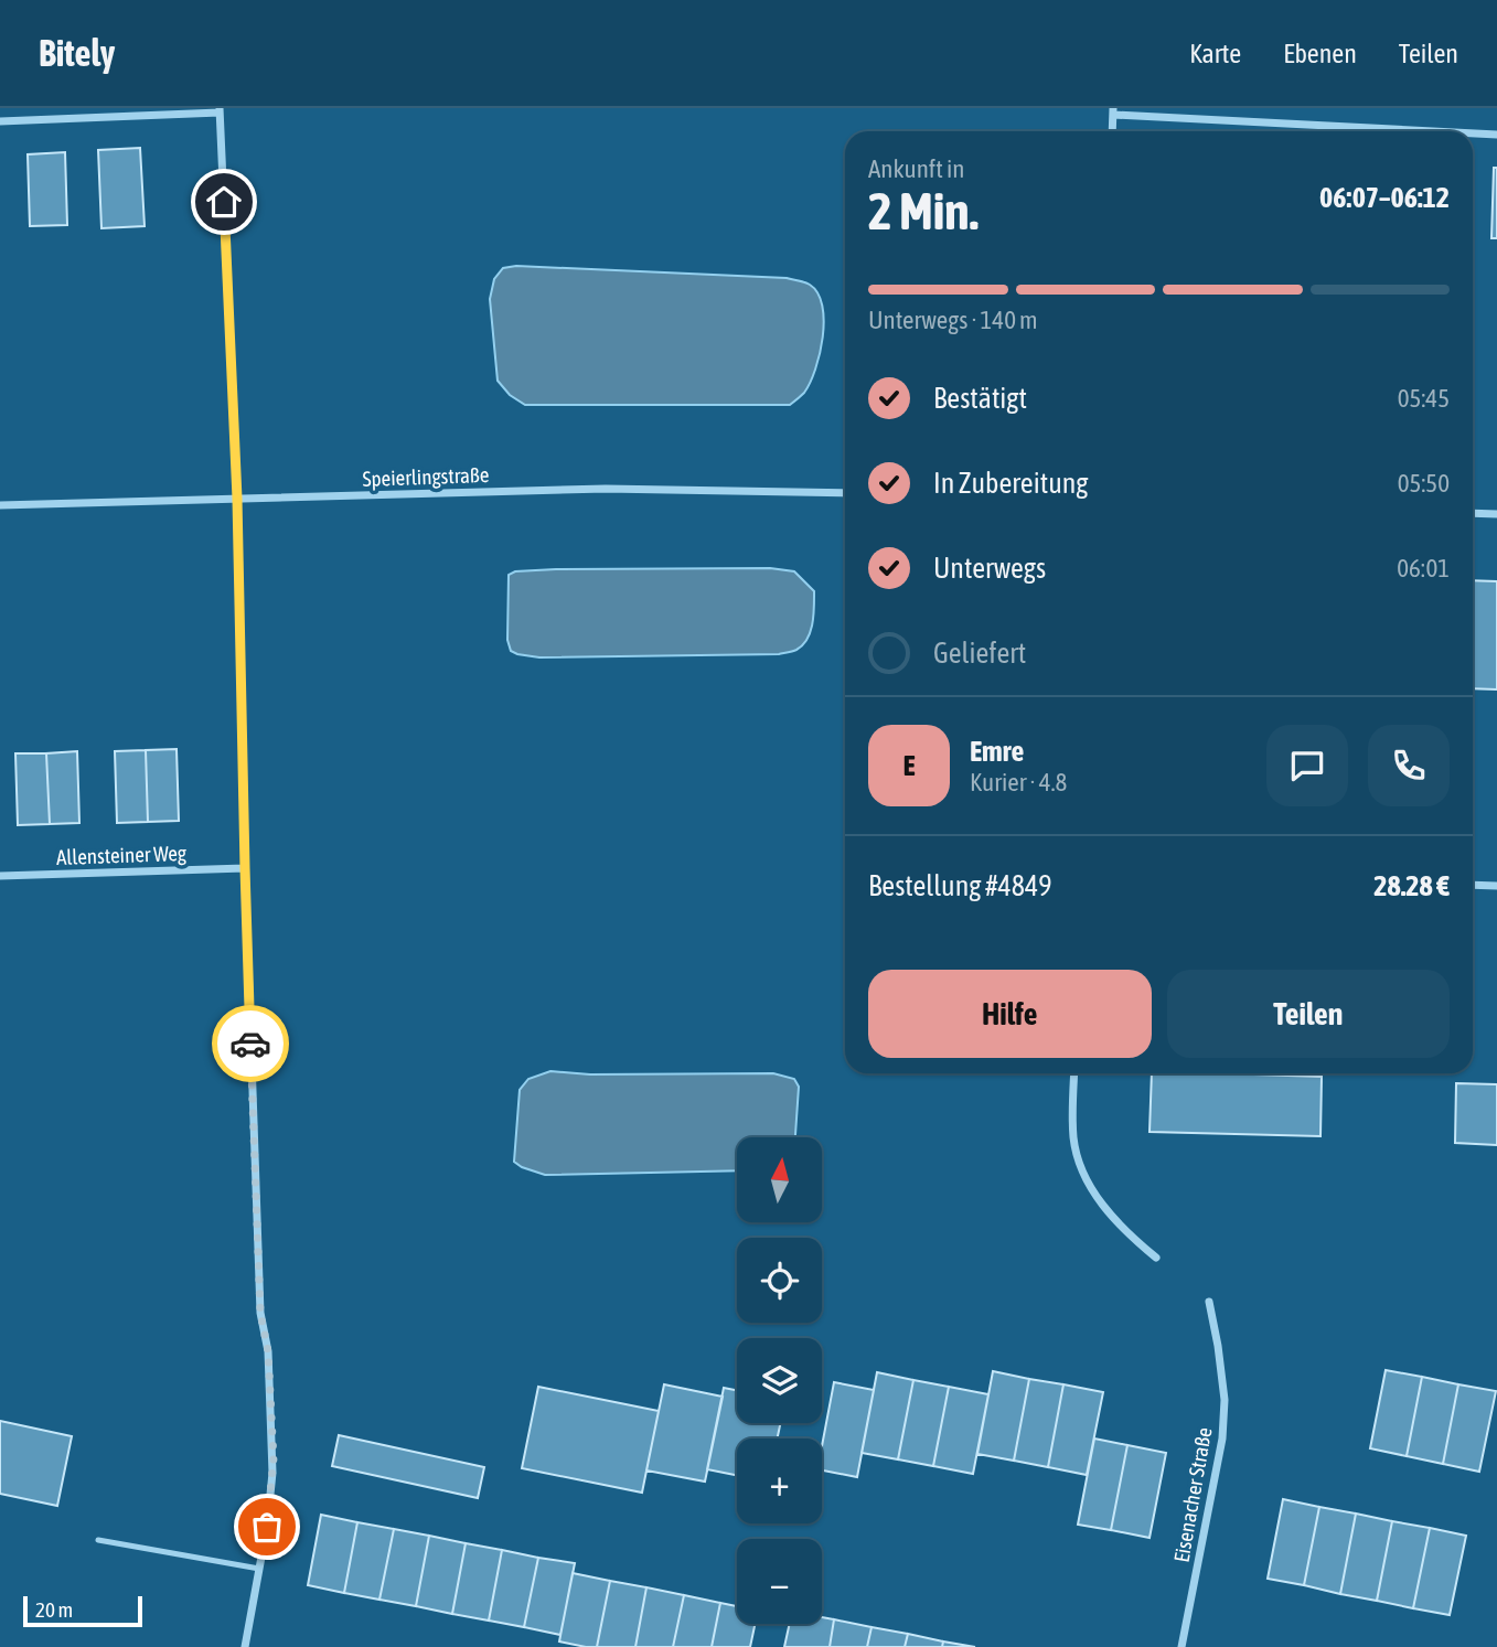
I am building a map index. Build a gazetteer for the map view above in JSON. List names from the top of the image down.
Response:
{
  "streets": {
    "street": ["Speierlingstraße", "Allensteiner Weg", "Eisenacher Straße"]
  },
  "scale_bar": "20 m",
  "north": "top",
  "page": {
    "header": "Bitely",
    "nav": ["Karte", "Ebenen", "Teilen"],
    "heading": ["2 Min.", "Ankunft in", "06:07–06:12"],
    "panel": [
      "Emre",
      "Kurier · 4.8",
      "Bestellung #4849",
      "28.28 €"
    ],
    "bar": "Unterwegs · 140 m",
    "list": [
      ["Bestätigt", "05:45"],
      ["In Zubereitung", "05:50"],
      ["Unterwegs", "06:01"],
      "Geliefert"
    ],
    "round": "E",
    "buttons": ["Hilfe", "Teilen"],
    "map_buttons": ["+", "−"],
    "scale": "20 m"
  }
}
